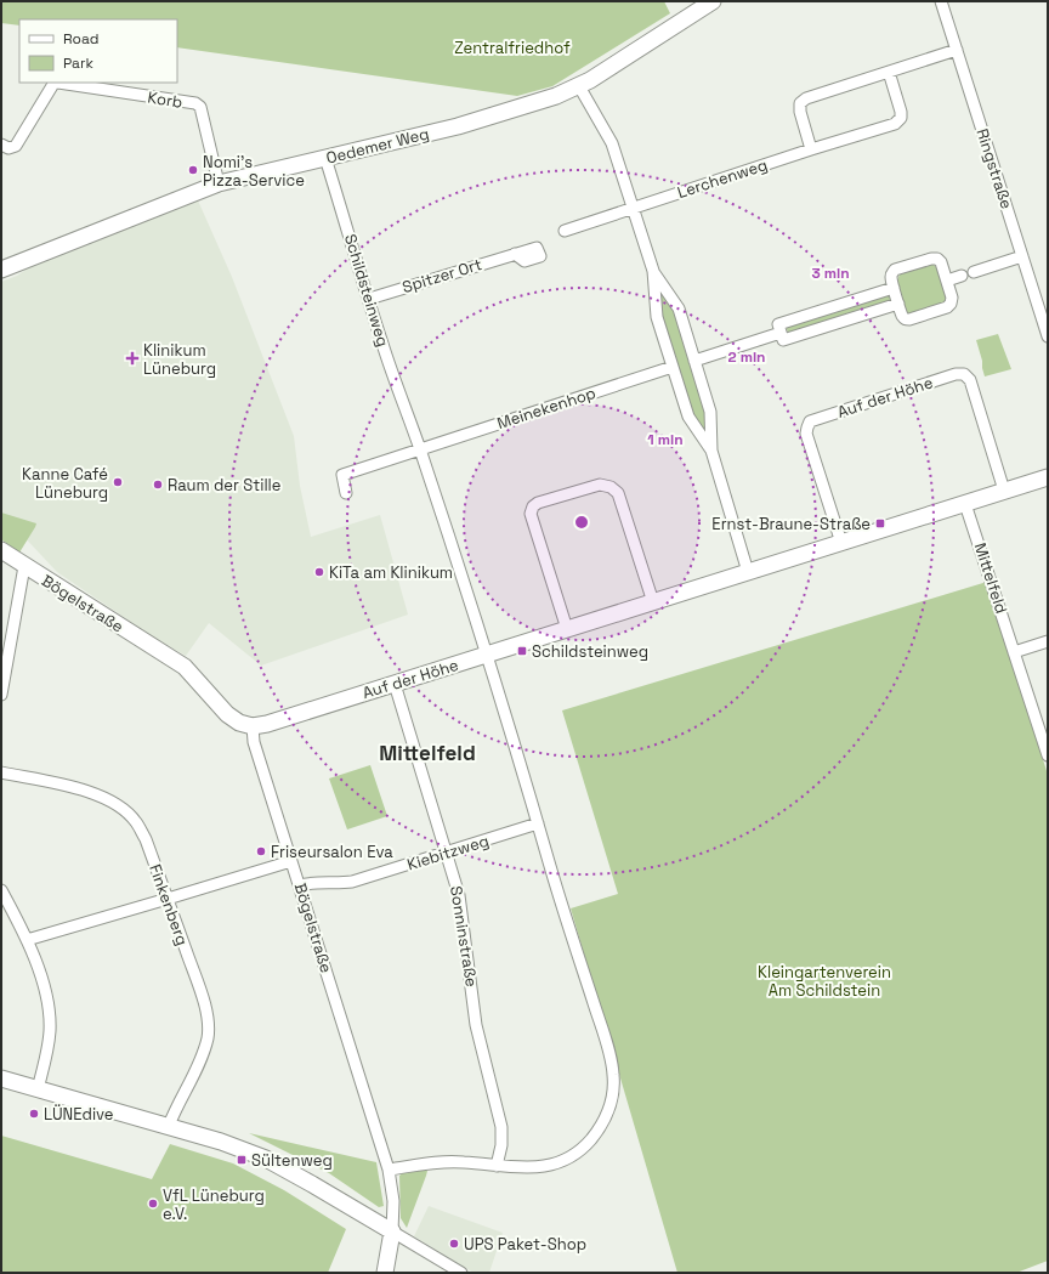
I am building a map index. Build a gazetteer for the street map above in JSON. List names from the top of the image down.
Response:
{
  "streets": {
    "street": [
      "Korb",
      "Oedemer Weg",
      "Ringstraße",
      "Lerchenweg",
      "Spitzer Ort",
      "Schildsteinweg",
      "Auf der Höhe",
      "Meinekenhop",
      "Mittelfeld",
      "Bögelstraße",
      "Kiebitzweg",
      "Finkenberg",
      "Sonninstraße"
    ]
  },
  "crossings": [
    ["Korb", "Oedemer Weg"],
    ["Oedemer Weg", "Schildsteinweg"],
    ["Spitzer Ort", "Schildsteinweg"],
    ["Schildsteinweg", "Auf der Höhe"],
    ["Schildsteinweg", "Meinekenhop"],
    ["Schildsteinweg", "Kiebitzweg"],
    ["Schildsteinweg", "Sonninstraße"],
    ["Auf der Höhe", "Mittelfeld"],
    ["Auf der Höhe", "Bögelstraße"],
    ["Auf der Höhe", "Sonninstraße"],
    ["Bögelstraße", "Kiebitzweg"],
    ["Kiebitzweg", "Sonninstraße"]
  ],
  "districts": ["Mittelfeld"],
  "parks": ["Zentralfriedhof", "Kleingartenverein Am Schildstein"],
  "places": {
    "other": [
      "Nomi's Pizza-Service",
      "Kanne Café Lüneburg",
      "Raum der Stille",
      "KiTa am Klinikum",
      "Friseursalon Eva",
      "LÜNEdive",
      "VfL Lüneburg e.V.",
      "UPS Paket-Shop"
    ],
    "health": ["Klinikum Lüneburg"],
    "transit": ["Ernst-Braune-Straße", "Schildsteinweg", "Sültenweg"]
  },
  "legend": ["Road", "Park"],
  "rings": ["3 min", "2 min", "1 min"]
}
